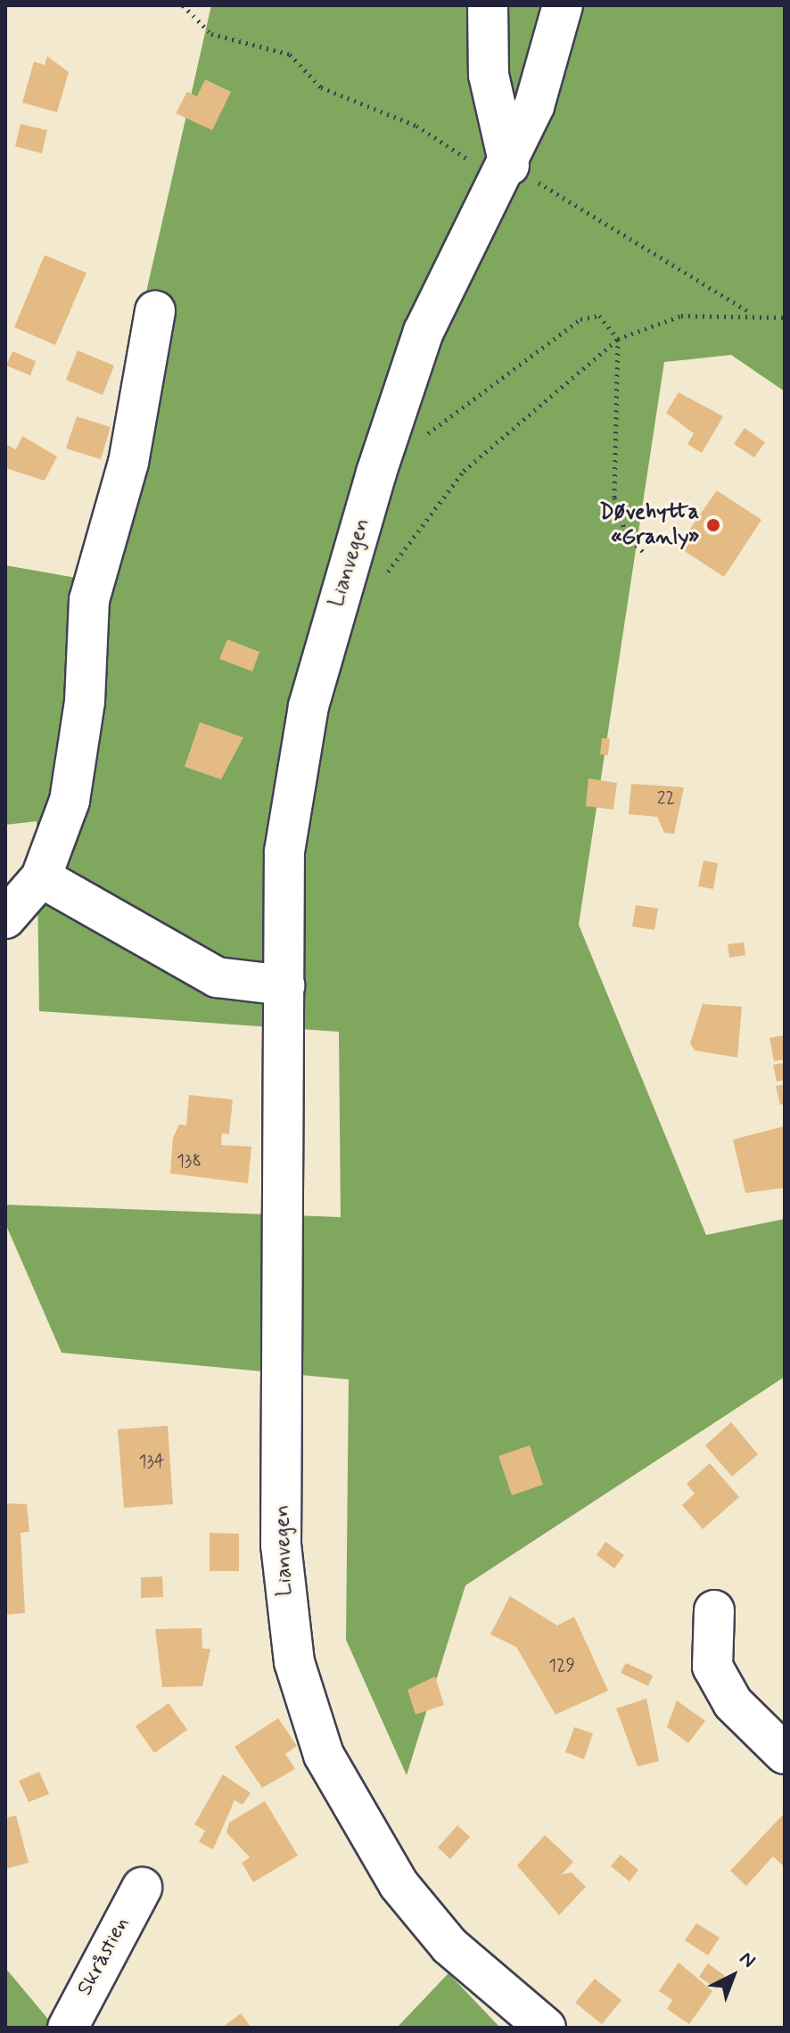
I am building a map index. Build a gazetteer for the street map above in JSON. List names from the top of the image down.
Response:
{
  "streets": {
    "street": ["Lianvegen", "Skråstien"]
  },
  "places": ["Døvehytta «Granly»"],
  "house_numbers": [
    "22",
    "138",
    "134",
    "129"
  ],
  "north": "top right"
}
